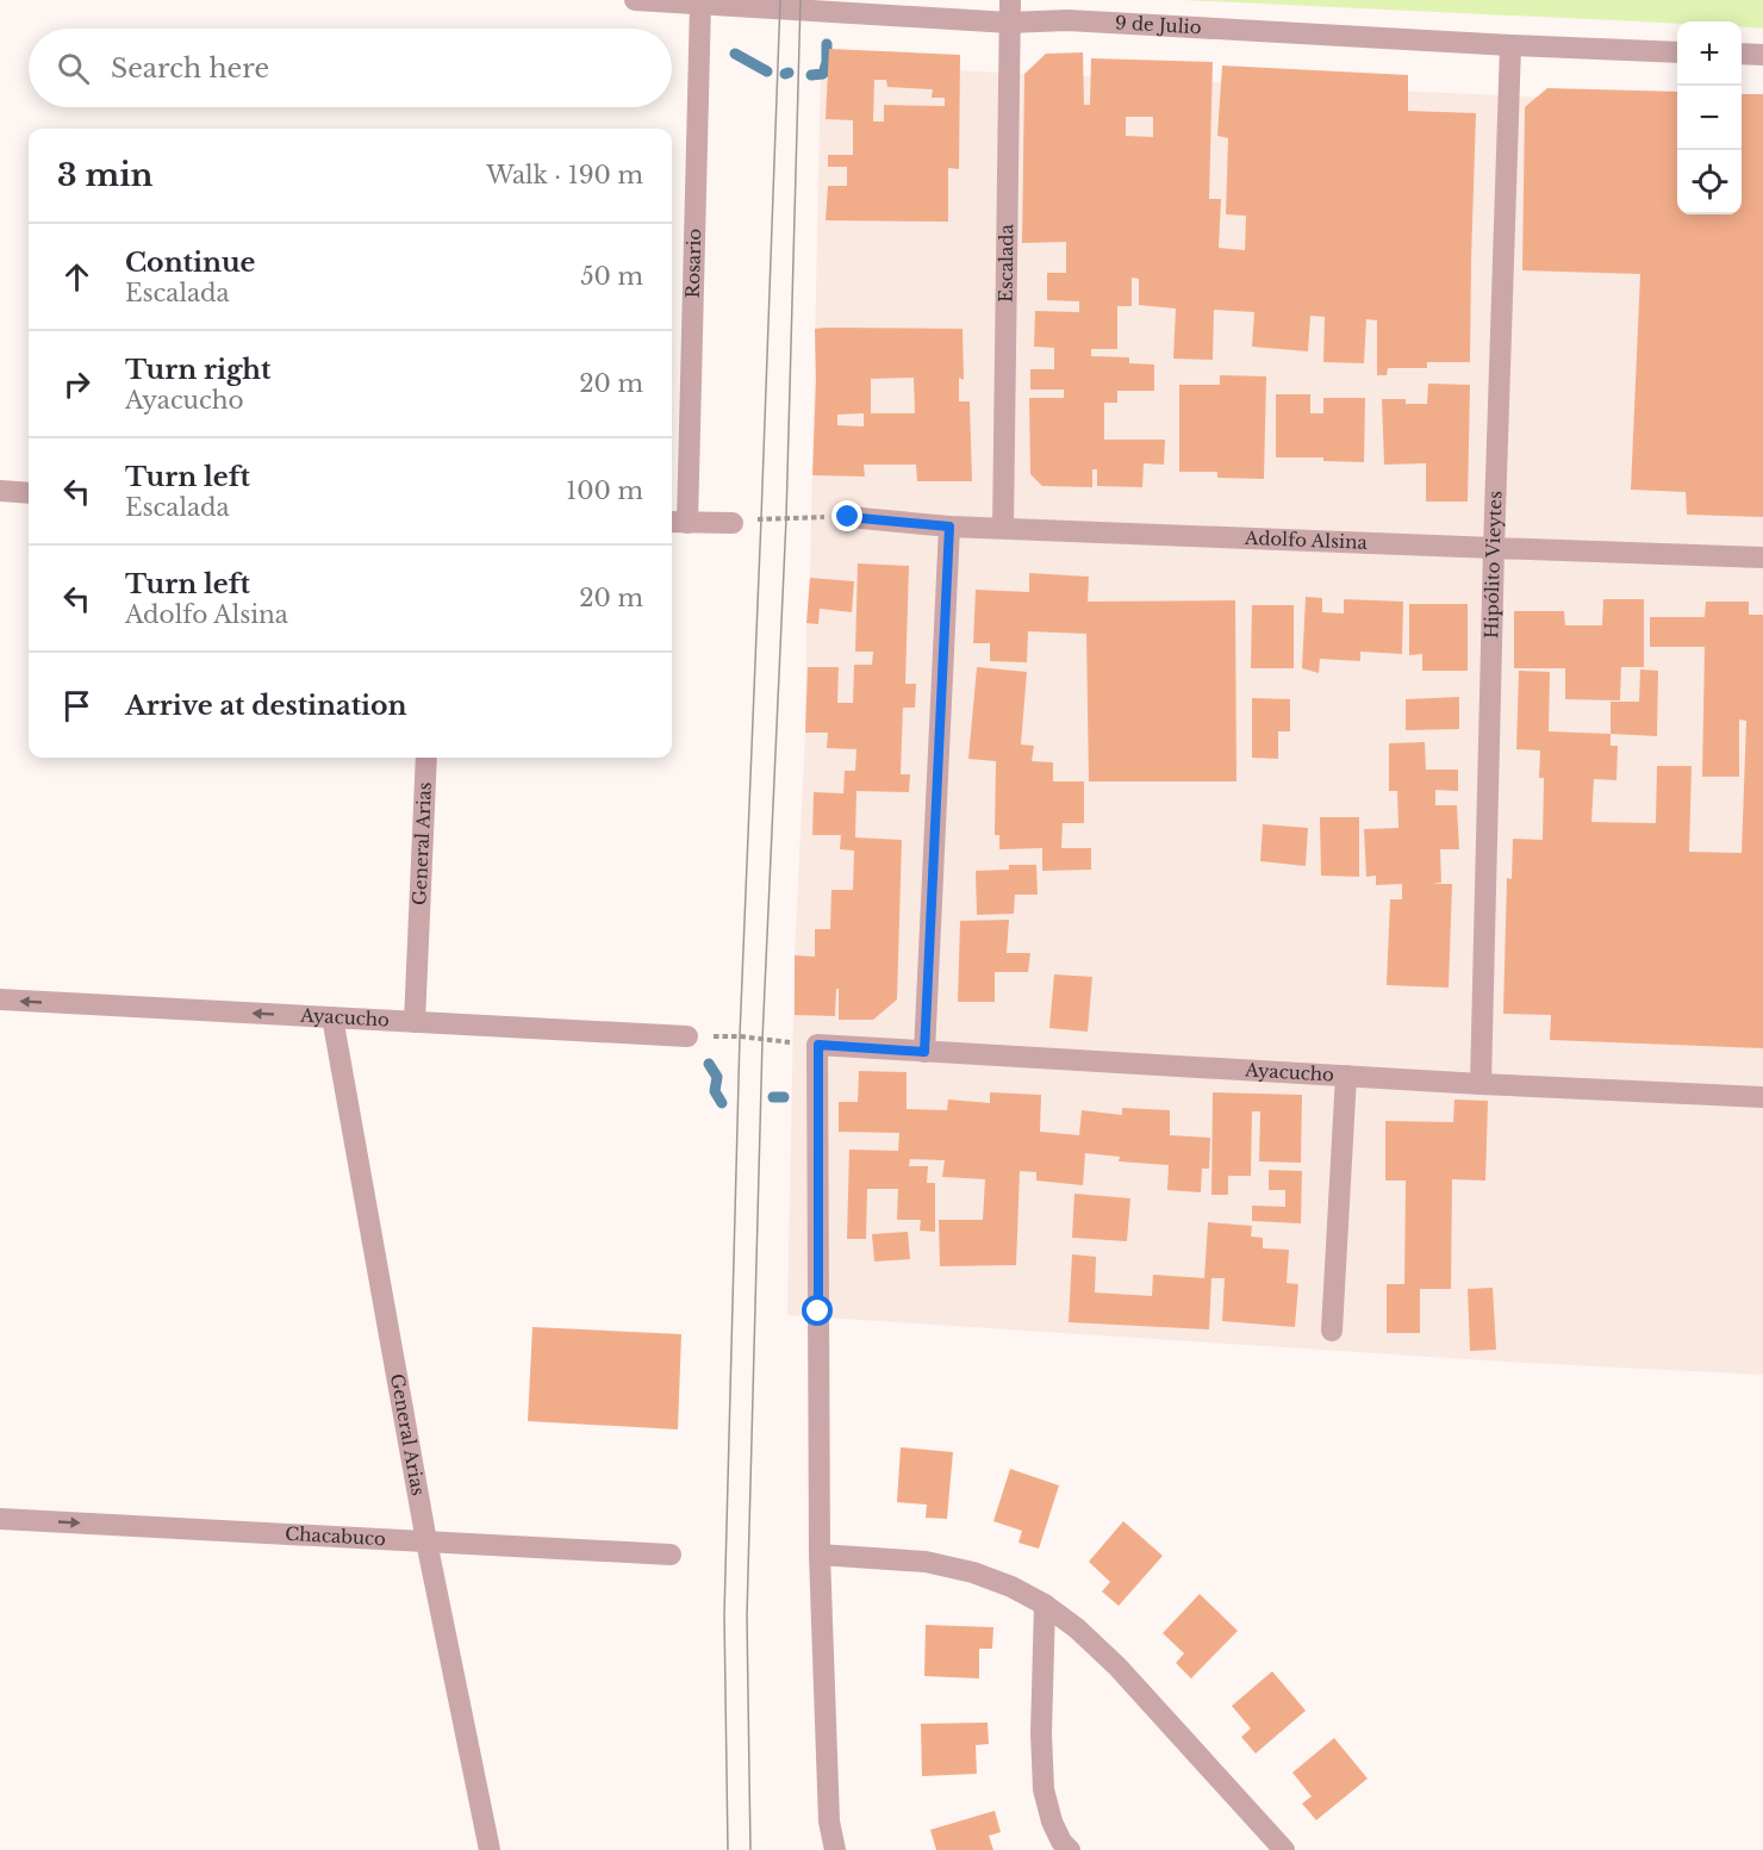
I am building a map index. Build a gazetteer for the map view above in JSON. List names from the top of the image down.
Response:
{
  "streets": {
    "street": [
      "9 de Julio",
      "Rosario",
      "Escalada",
      "Adolfo Alsina",
      "Hipólito Vieytes",
      "General Arias",
      "Ayacucho",
      "Chacabuco"
    ]
  },
  "crossings": [
    ["9 de Julio", "Rosario"],
    ["9 de Julio", "Escalada"],
    ["9 de Julio", "Hipólito Vieytes"],
    ["Escalada", "Adolfo Alsina"],
    ["Adolfo Alsina", "Hipólito Vieytes"],
    ["Hipólito Vieytes", "Ayacucho"],
    ["General Arias", "Ayacucho"],
    ["General Arias", "Chacabuco"]
  ],
  "one_way": ["Chacabuco"],
  "page": {
    "map_buttons": ["+", "−"],
    "search": "Search here",
    "heading": ["3 min", "Walk · 190 m"],
    "list": [
      ["Continue", "Escalada", "50 m"],
      ["Turn right", "Ayacucho", "20 m"],
      ["Turn left", "Escalada", "100 m"],
      ["Turn left", "Adolfo Alsina", "20 m"],
      "Arrive at destination"
    ]
  }
}
